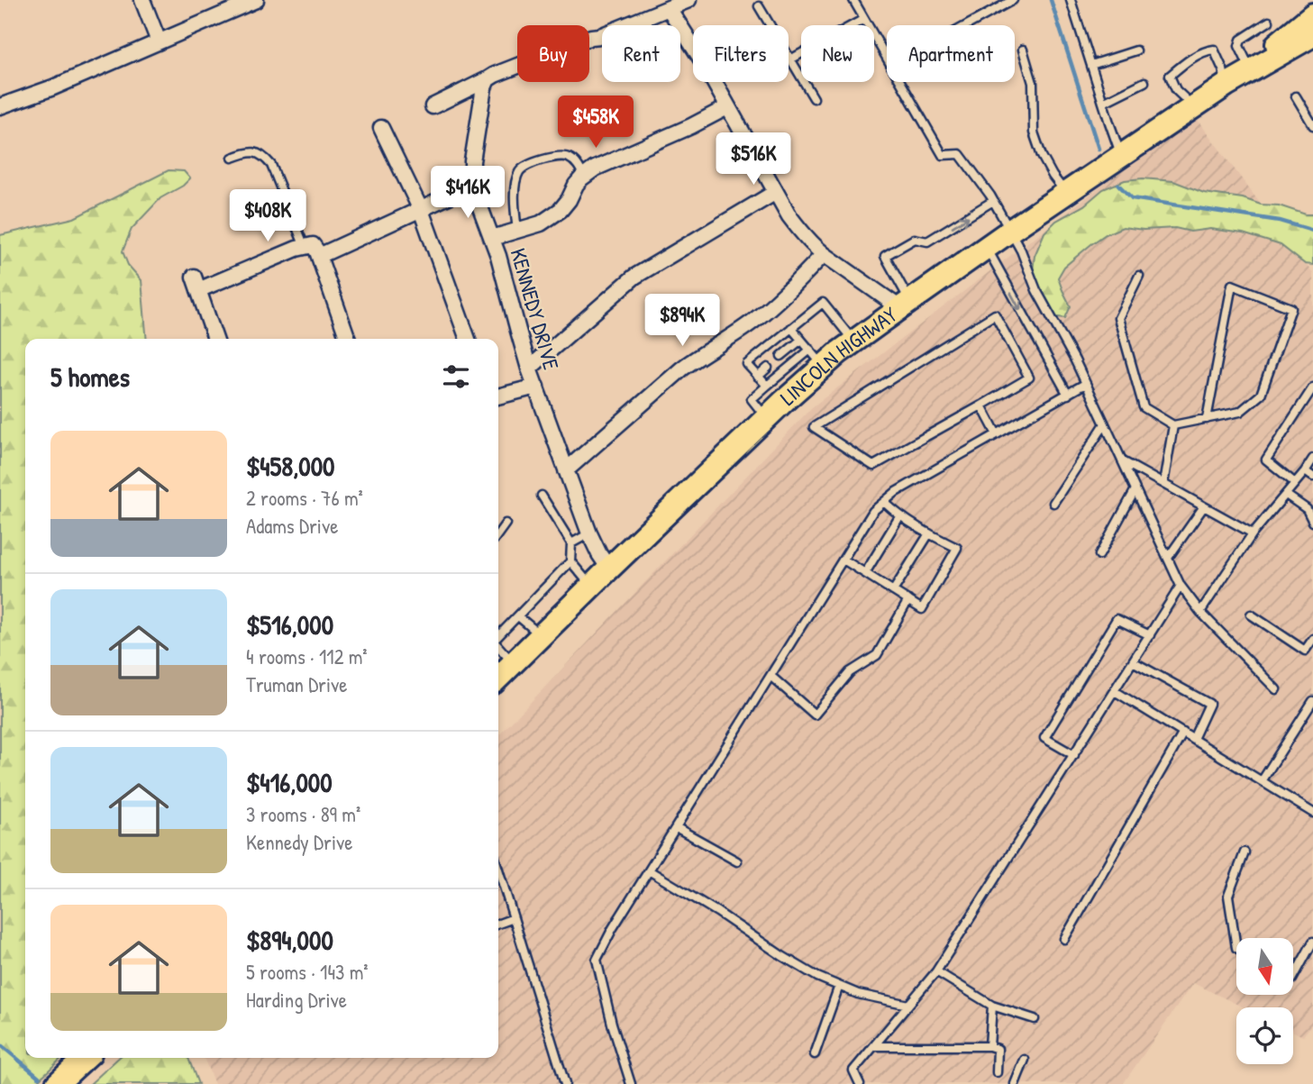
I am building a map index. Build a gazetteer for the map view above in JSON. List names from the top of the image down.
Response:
{
  "streets": {
    "main road": ["LINCOLN HIGHWAY"],
    "street": ["KENNEDY DRIVE"]
  },
  "crossings": [
    ["KENNEDY DRIVE", "LINCOLN HIGHWAY"]
  ],
  "north": "bottom",
  "page": {
    "chip": [
      "Buy",
      "Rent",
      "Filters",
      "New",
      "Apartment"
    ],
    "price": [
      "$458K",
      "$516K",
      "$416K",
      "$408K",
      "$894K"
    ],
    "heading": "5 homes",
    "list": [
      {
        "name": "$458,000",
        "note": "2 rooms · 76 m² · Adams Drive"
      },
      {
        "name": "$516,000",
        "note": "4 rooms · 112 m² · Truman Drive"
      },
      {
        "name": "$416,000",
        "note": "3 rooms · 89 m² · Kennedy Drive"
      },
      {
        "name": "$894,000",
        "note": "5 rooms · 143 m² · Harding Drive"
      }
    ]
  }
}
